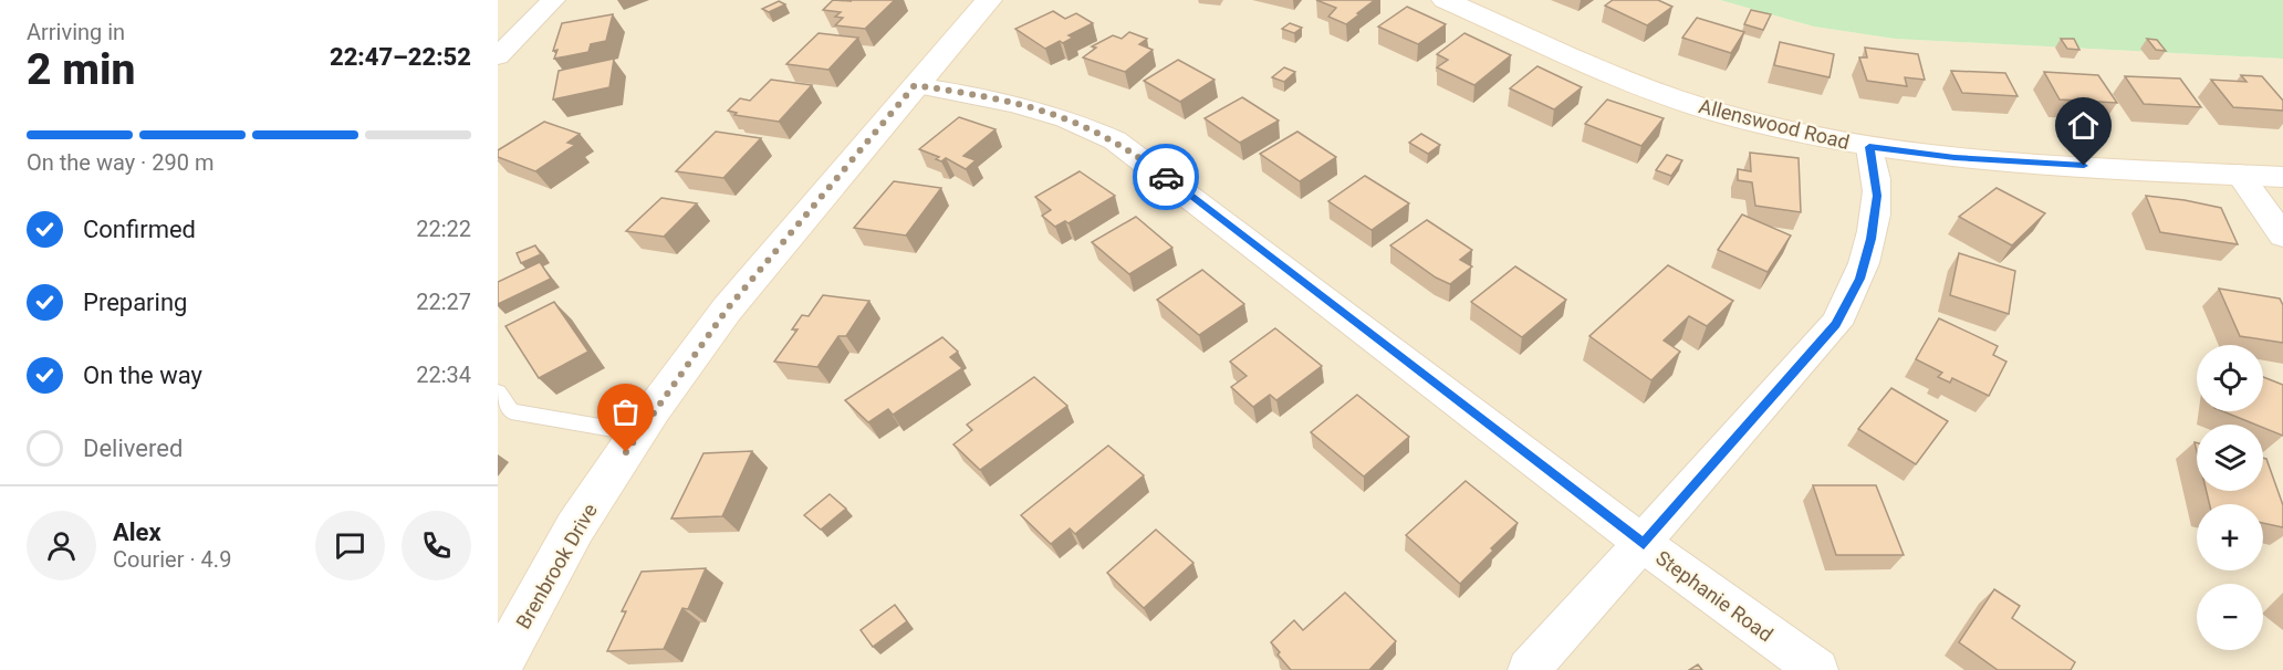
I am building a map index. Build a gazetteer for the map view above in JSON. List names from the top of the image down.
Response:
{
  "streets": {
    "street": ["Allenswood Road", "Brenbrook Drive", "Stephanie Road"]
  },
  "crossings": [
    ["Brenbrook Drive", "Stephanie Road"]
  ],
  "page": {
    "heading": ["2 min", "Arriving in", "22:47–22:52"],
    "panel": ["Alex", "Courier · 4.9"],
    "bar": "On the way · 290 m",
    "list": [
      ["Confirmed", "22:22"],
      ["Preparing", "22:27"],
      ["On the way", "22:34"],
      "Delivered"
    ],
    "map_buttons": ["+", "−"]
  }
}
